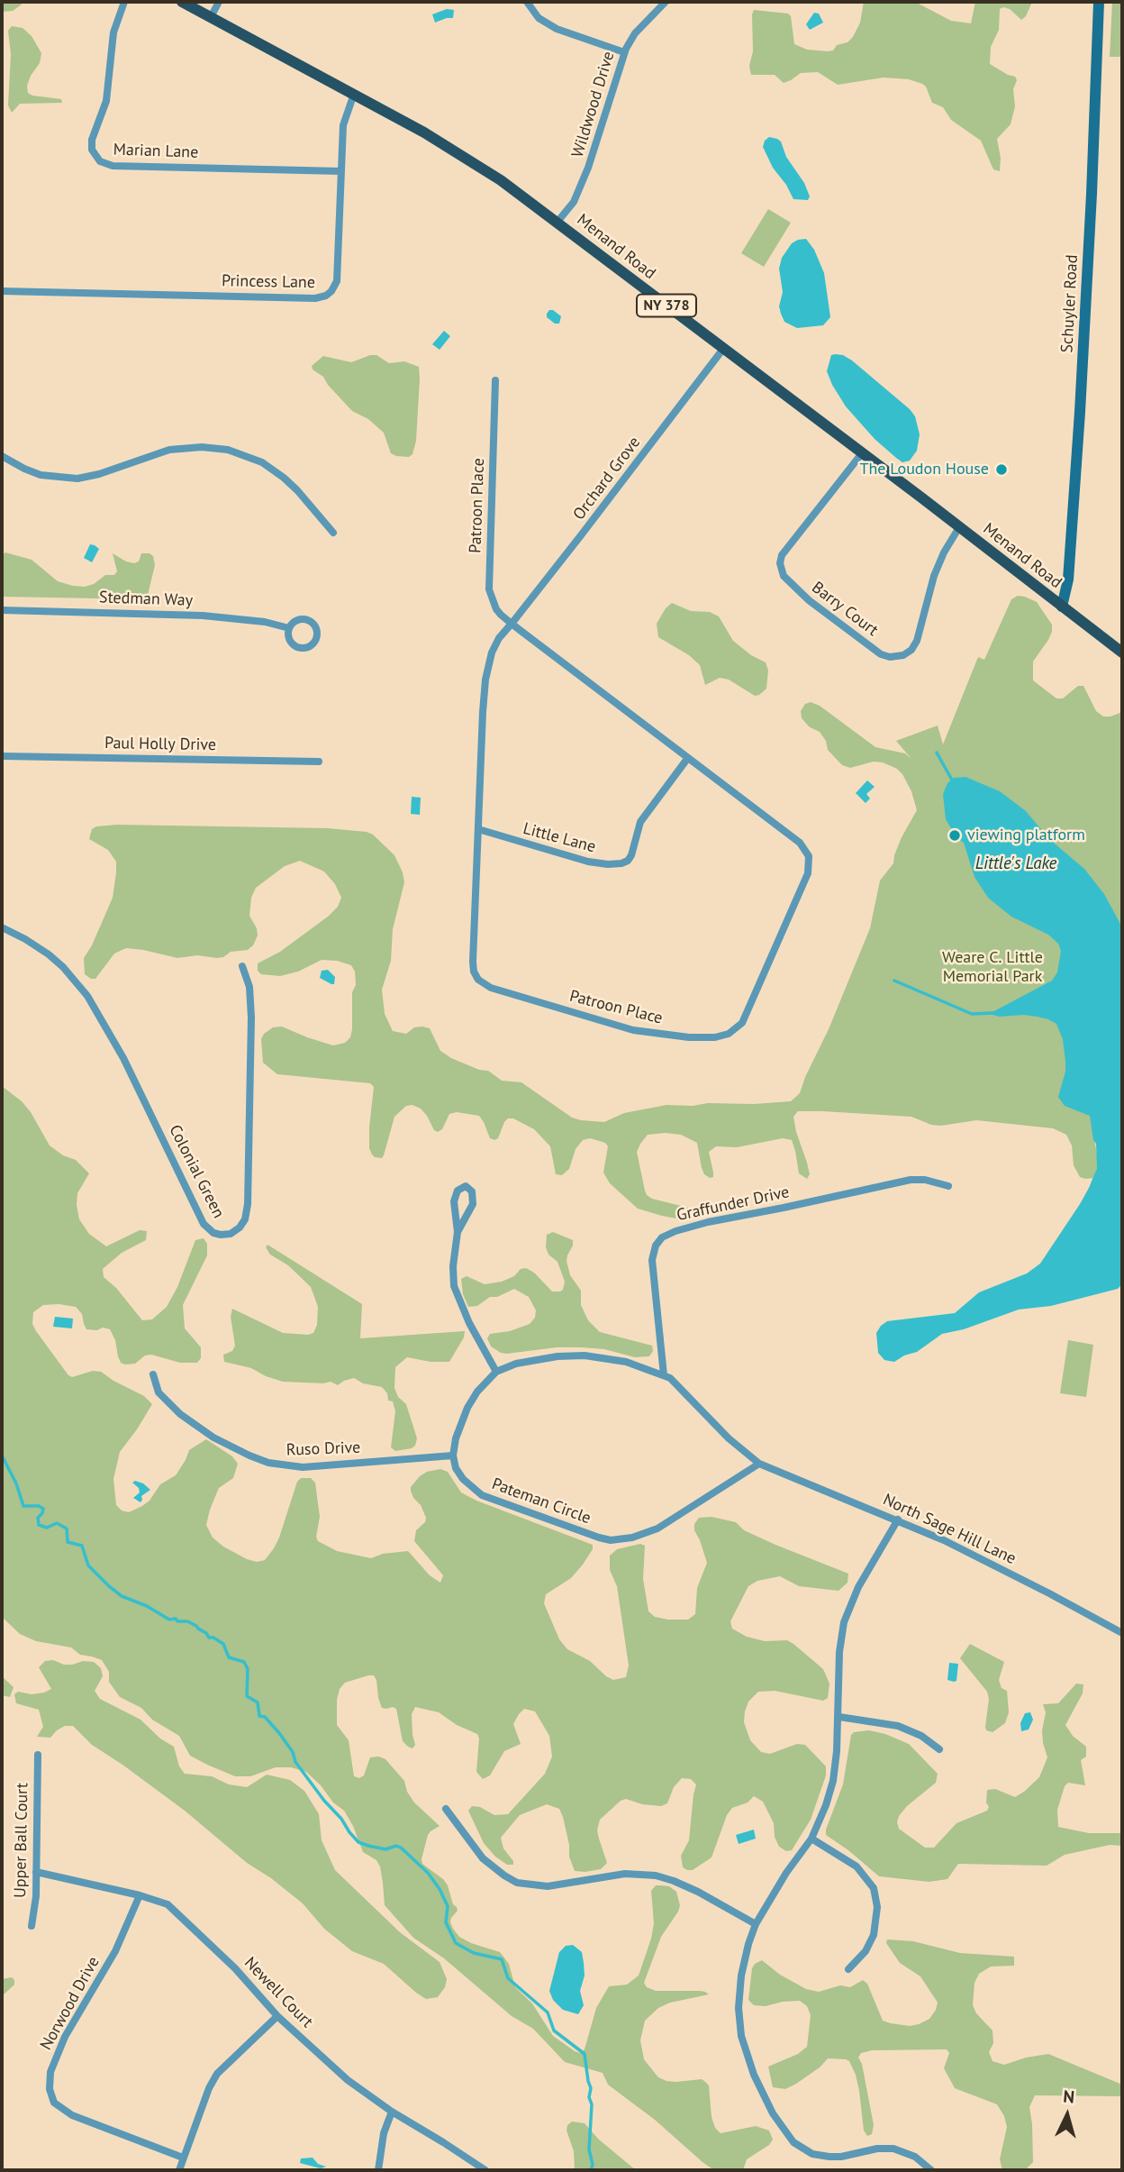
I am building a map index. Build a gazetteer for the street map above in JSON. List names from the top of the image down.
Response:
{
  "streets": {
    "main road": ["Menand Road", "NY 378"],
    "street": [
      "Wildwood Drive",
      "Marian Lane",
      "Princess Lane",
      "Schuyler Road",
      "Orchard Grove",
      "Patroon Place",
      "Stedman Way",
      "Barry Court",
      "Paul Holly Drive",
      "Little Lane",
      "Colonial Green",
      "Graffunder Drive",
      "Ruso Drive",
      "Pateman Circle",
      "North Sage Hill Lane",
      "Upper Ball Court",
      "Newell Court",
      "Norwood Drive"
    ]
  },
  "crossings": [
    ["Wildwood Drive", "Menand Road"],
    ["Marian Lane", "Princess Lane"],
    ["Menand Road", "Princess Lane"],
    ["Menand Road", "Schuyler Road"],
    ["Menand Road", "Orchard Grove"],
    ["Menand Road", "Barry Court"],
    ["Orchard Grove", "Patroon Place"],
    ["Patroon Place", "Little Lane"],
    ["Ruso Drive", "Pateman Circle"],
    ["Pateman Circle", "North Sage Hill Lane"],
    ["Upper Ball Court", "Newell Court"],
    ["Newell Court", "Norwood Drive"]
  ],
  "water": ["Little's Lake"],
  "parks": ["Weare C. Little Memorial Park"],
  "places": ["The Loudon House", "viewing platform"],
  "north": "top"
}
